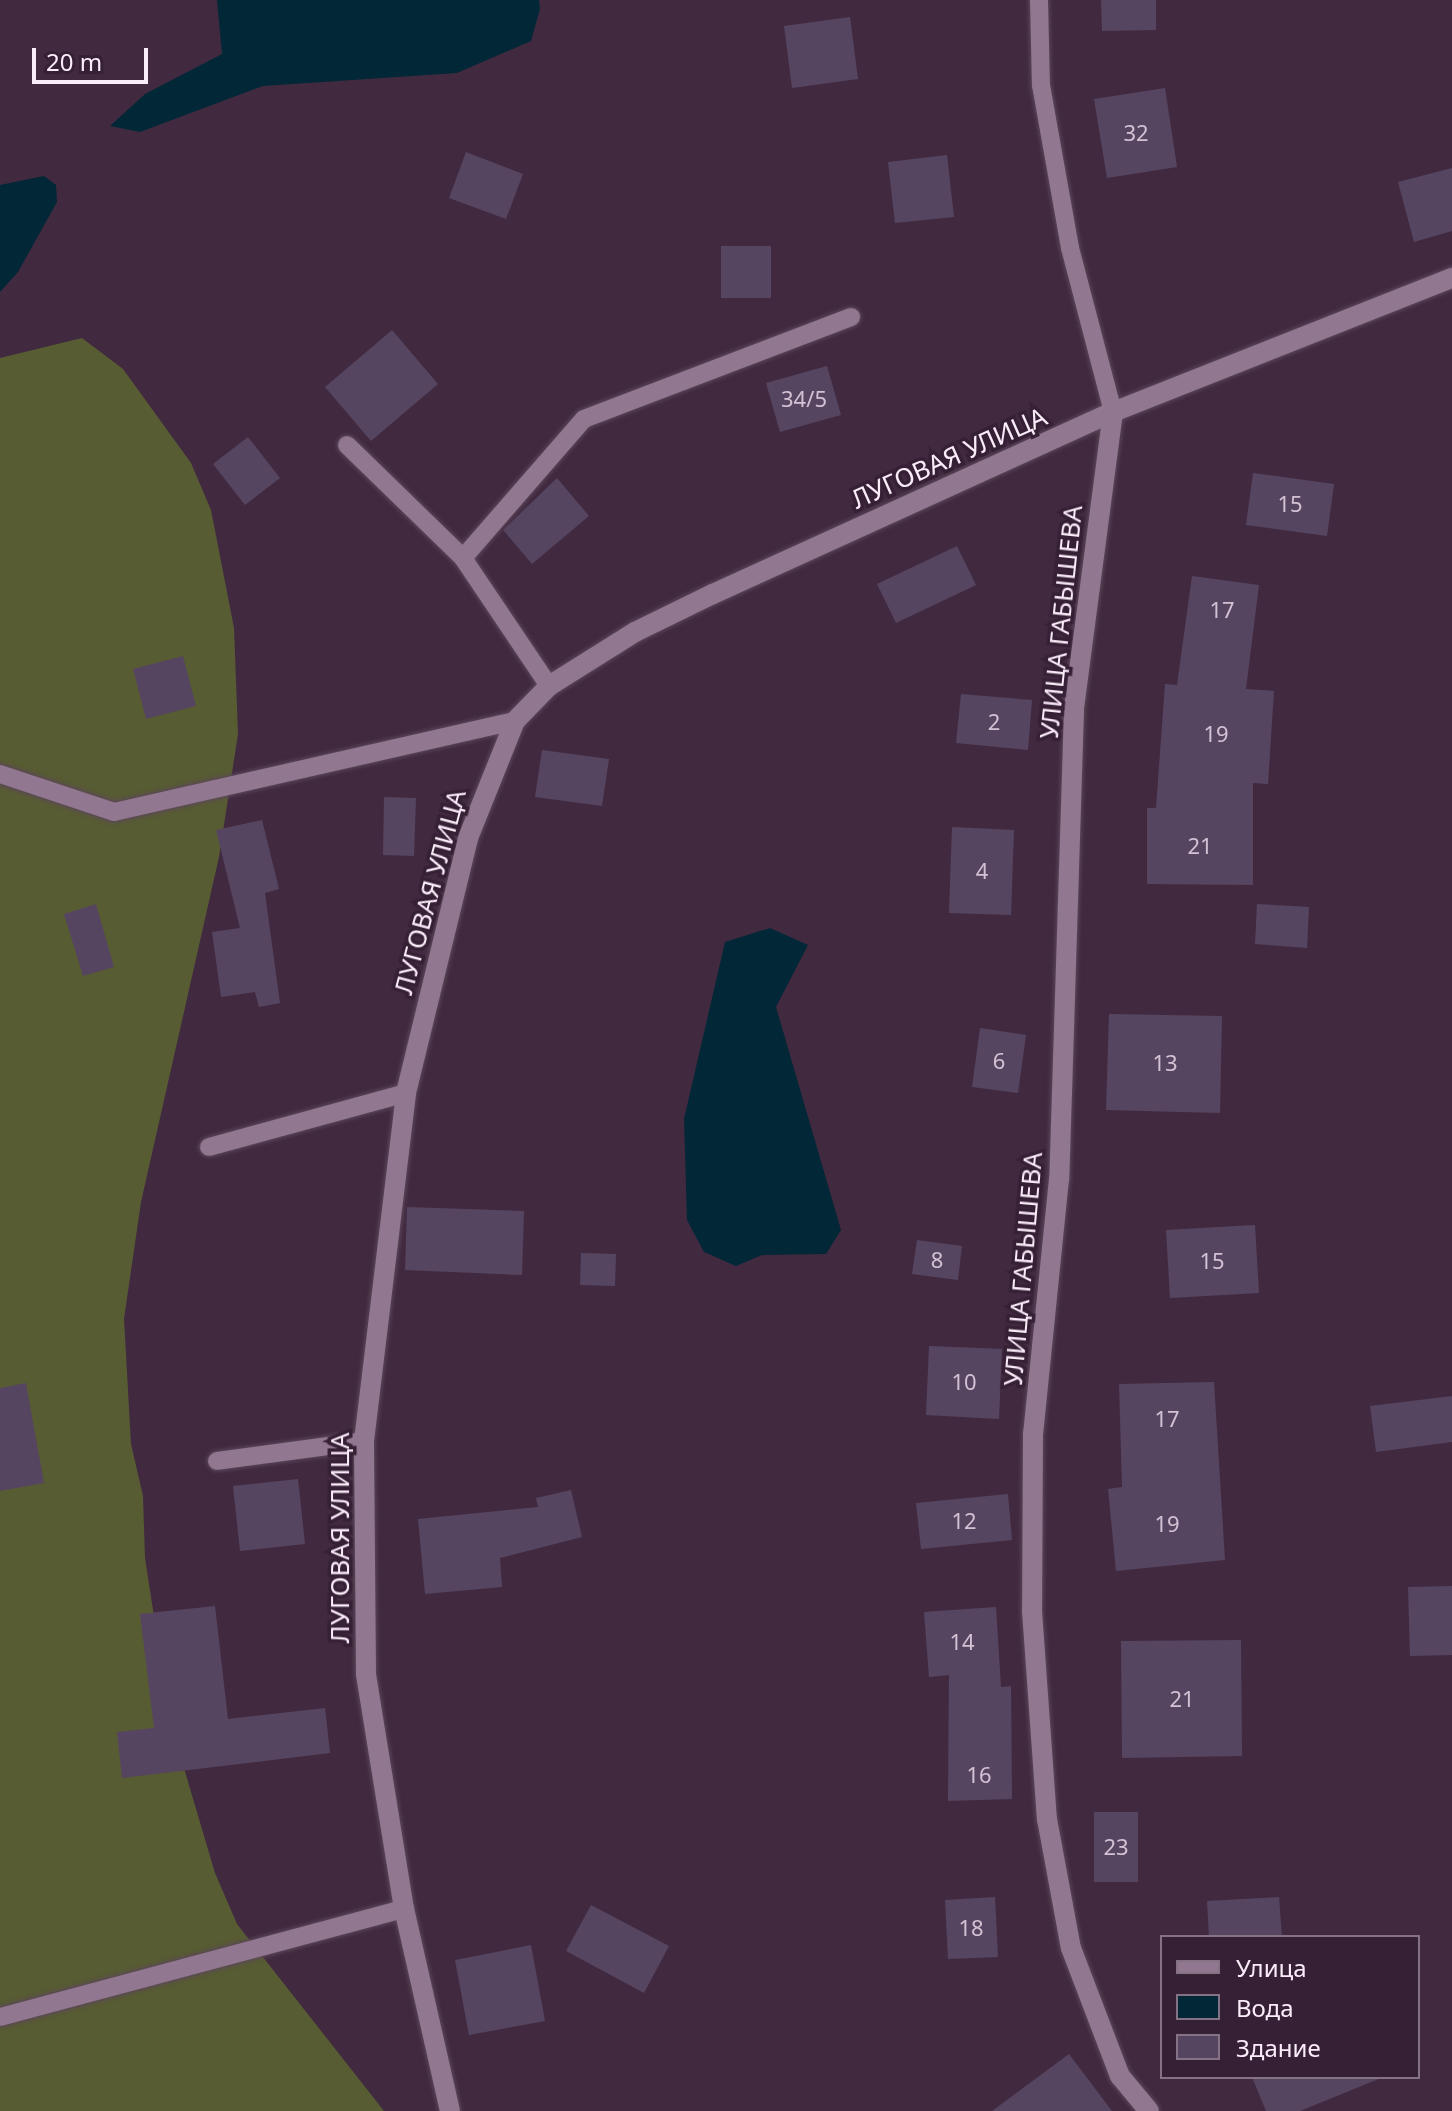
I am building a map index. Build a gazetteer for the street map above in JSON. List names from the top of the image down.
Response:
{
  "streets": {
    "street": ["ЛУГОВАЯ УЛИЦА", "УЛИЦА ГАБЫШЕВА"]
  },
  "crossings": [
    ["ЛУГОВАЯ УЛИЦА", "УЛИЦА ГАБЫШЕВА"]
  ],
  "house_numbers": [
    "32",
    "34/5",
    "15",
    "17",
    "2",
    "19",
    "21",
    "4",
    "6",
    "13",
    "8",
    "15",
    "10",
    "17",
    "12",
    "19",
    "14",
    "21",
    "16",
    "23",
    "18"
  ],
  "legend": ["Улица", "Вода", "Здание"],
  "scale_bar": "20 m"
}
